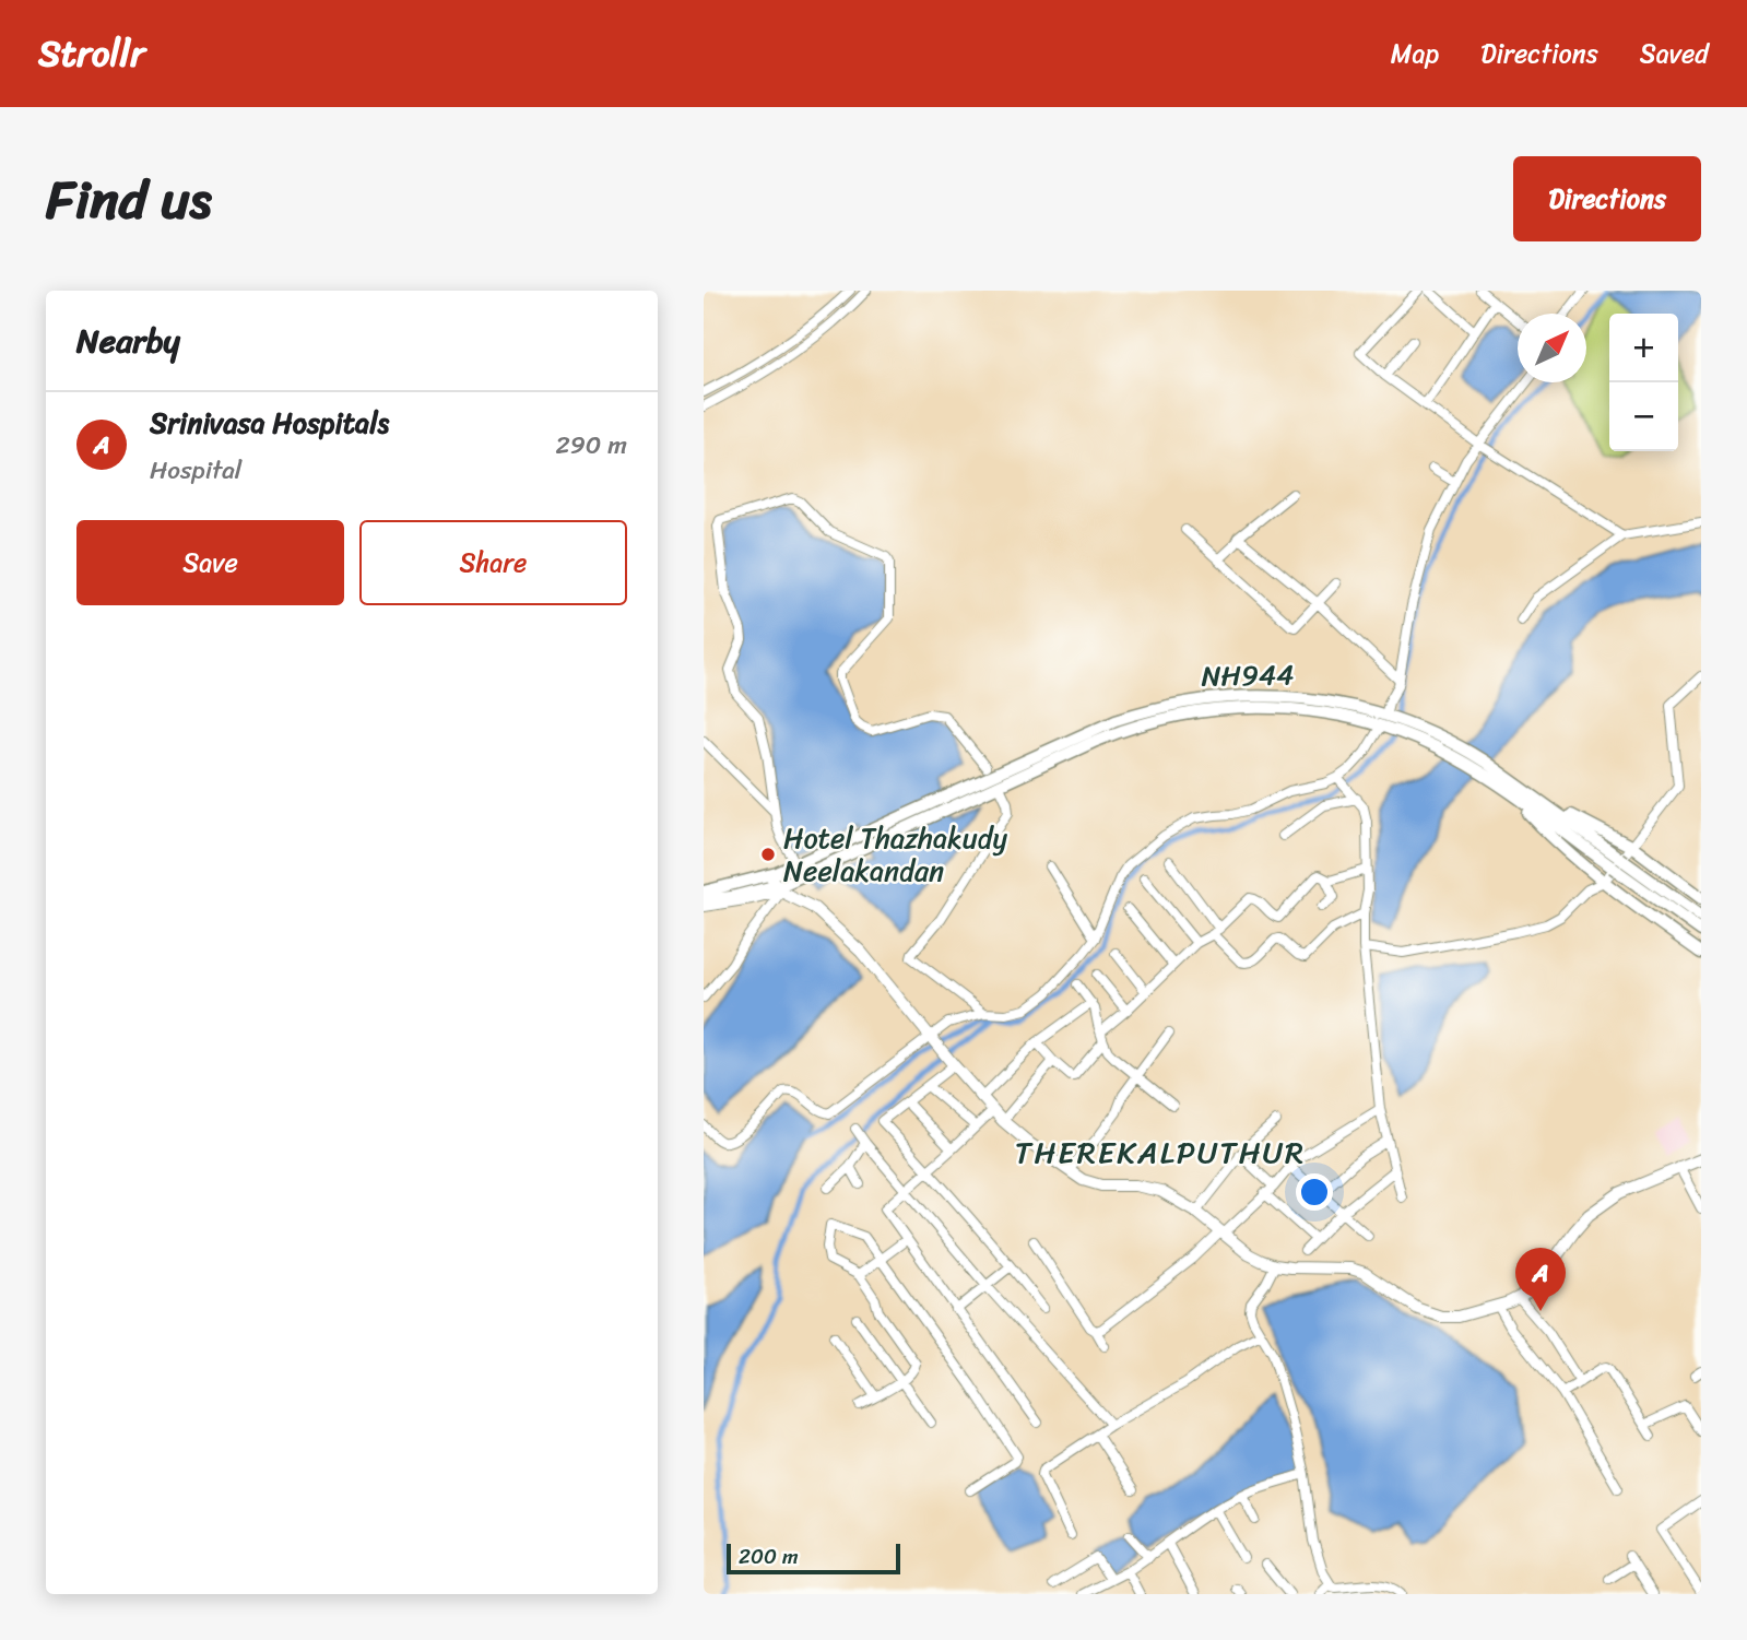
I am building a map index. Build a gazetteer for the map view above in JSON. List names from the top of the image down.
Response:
{
  "streets": {
    "highway": ["NH944"]
  },
  "districts": ["THEREKALPUTHUR"],
  "places": ["Hotel Thazhakudy Neelakandan"],
  "scale_bar": "200 m",
  "north": "top right",
  "page": {
    "header": "Strollr",
    "nav": ["Map", "Directions", "Saved"],
    "title": "Find us",
    "buttons": [
      "Directions",
      ["Save", "Share"]
    ],
    "heading": "Nearby",
    "map_buttons": ["+", "−"],
    "list": [
      {
        "mark": "A",
        "name": "Srinivasa Hospitals",
        "note": "Hospital",
        "value": "290 m"
      }
    ],
    "pins": "A",
    "scale": "200 m"
  }
}
